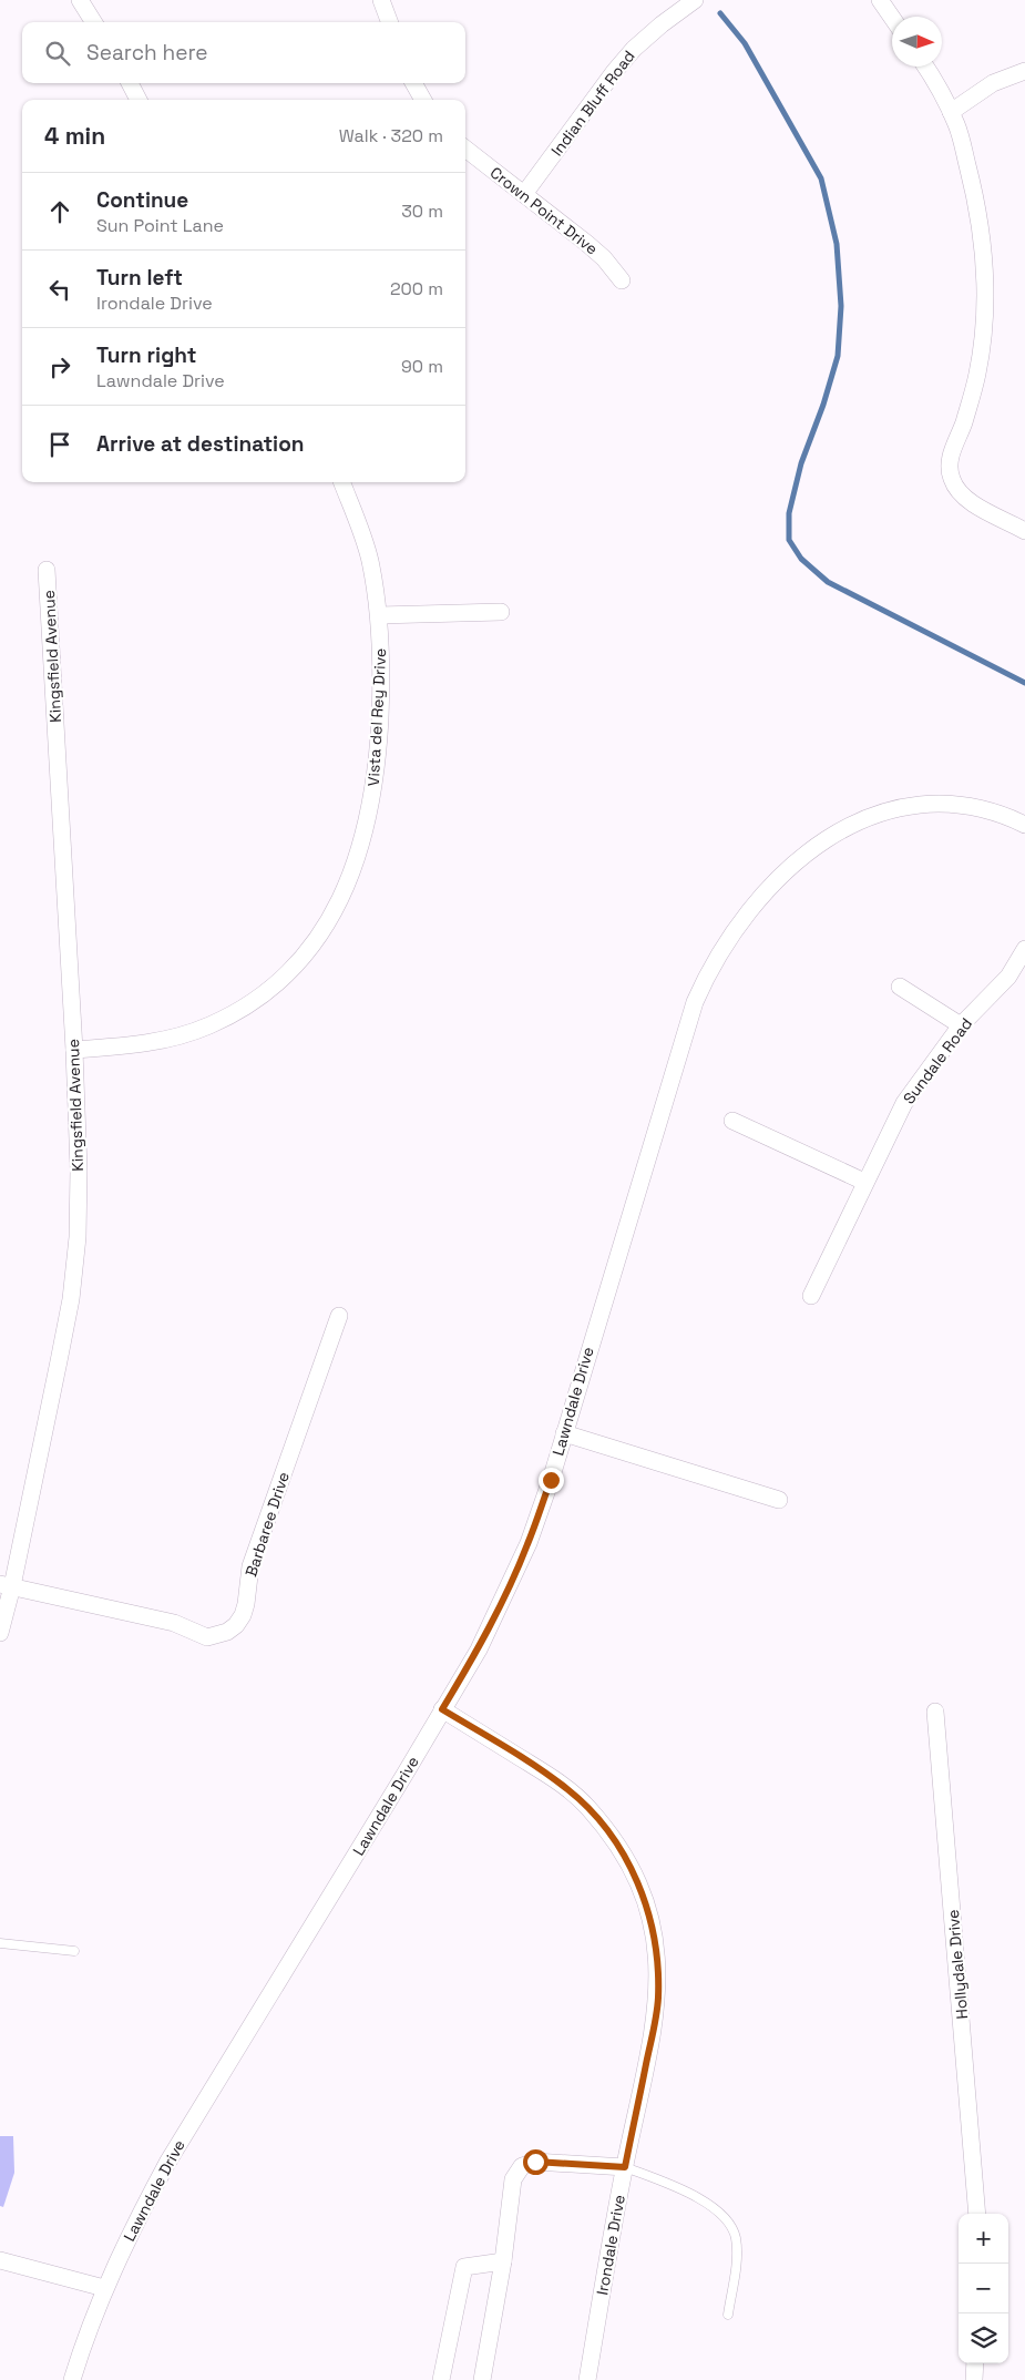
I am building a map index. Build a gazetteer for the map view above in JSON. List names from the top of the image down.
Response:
{
  "streets": {
    "street": [
      "Indian Bluff Road",
      "Crown Point Drive",
      "Kingsfield Avenue",
      "Vista del Rey Drive",
      "Sundale Road",
      "Lawndale Drive",
      "Barbaree Drive",
      "Hollydale Drive",
      "Irondale Drive"
    ]
  },
  "crossings": [
    ["Indian Bluff Road", "Crown Point Drive"],
    ["Kingsfield Avenue", "Vista del Rey Drive"],
    ["Kingsfield Avenue", "Barbaree Drive"],
    ["Lawndale Drive", "Irondale Drive"]
  ],
  "north": "right",
  "page": {
    "search": "Search here",
    "heading": ["4 min", "Walk · 320 m"],
    "list": [
      ["Continue", "Sun Point Lane", "30 m"],
      ["Turn left", "Irondale Drive", "200 m"],
      ["Turn right", "Lawndale Drive", "90 m"],
      "Arrive at destination"
    ],
    "map_buttons": ["+", "−"]
  }
}
